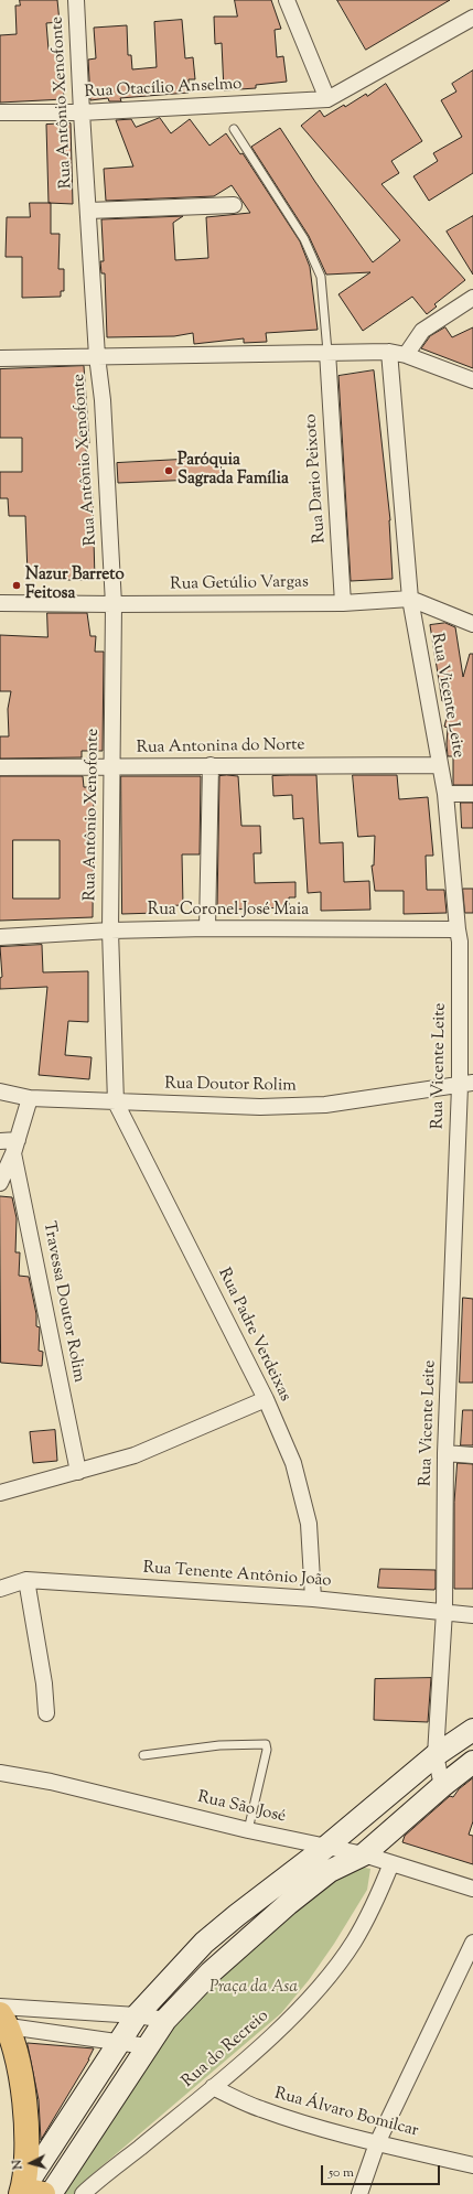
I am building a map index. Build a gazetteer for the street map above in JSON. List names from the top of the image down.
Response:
{
  "streets": {
    "street": [
      "Rua Otacílio Anselmo",
      "Rua Antônio Xenofonte",
      "Rua Dario Peixoto",
      "Rua Getúlio Vargas",
      "Rua Vicente Leite",
      "Rua Antonina do Norte",
      "Rua Coronel José Maia",
      "Rua Doutor Rolim",
      "Travessa Doutor Rolim",
      "Rua Padre Verdeixas",
      "Rua Tenente Antônio João",
      "Rua São José",
      "Rua do Recreio",
      "Rua Álvaro Bomilcar"
    ]
  },
  "crossings": [
    ["Rua Otacílio Anselmo", "Rua Antônio Xenofonte"],
    ["Rua Antônio Xenofonte", "Rua Getúlio Vargas"],
    ["Rua Antônio Xenofonte", "Rua Antonina do Norte"],
    ["Rua Antônio Xenofonte", "Rua Coronel José Maia"],
    ["Rua Antônio Xenofonte", "Rua Doutor Rolim"],
    ["Rua Antônio Xenofonte", "Rua Padre Verdeixas"],
    ["Rua Dario Peixoto", "Rua Getúlio Vargas"],
    ["Rua Getúlio Vargas", "Rua Vicente Leite"],
    ["Rua Vicente Leite", "Rua Antonina do Norte"],
    ["Rua Vicente Leite", "Rua Coronel José Maia"],
    ["Rua Vicente Leite", "Rua Doutor Rolim"],
    ["Rua Vicente Leite", "Rua Tenente Antônio João"],
    ["Rua Doutor Rolim", "Rua Padre Verdeixas"],
    ["Rua Padre Verdeixas", "Rua Tenente Antônio João"],
    ["Rua São José", "Rua do Recreio"],
    ["Rua do Recreio", "Rua Álvaro Bomilcar"]
  ],
  "parks": ["Praça da Asa"],
  "places": ["Paróquia Sagrada Família", "Nazur Barreto Feitosa"],
  "scale_bar": "50 m",
  "north": "left"
}
